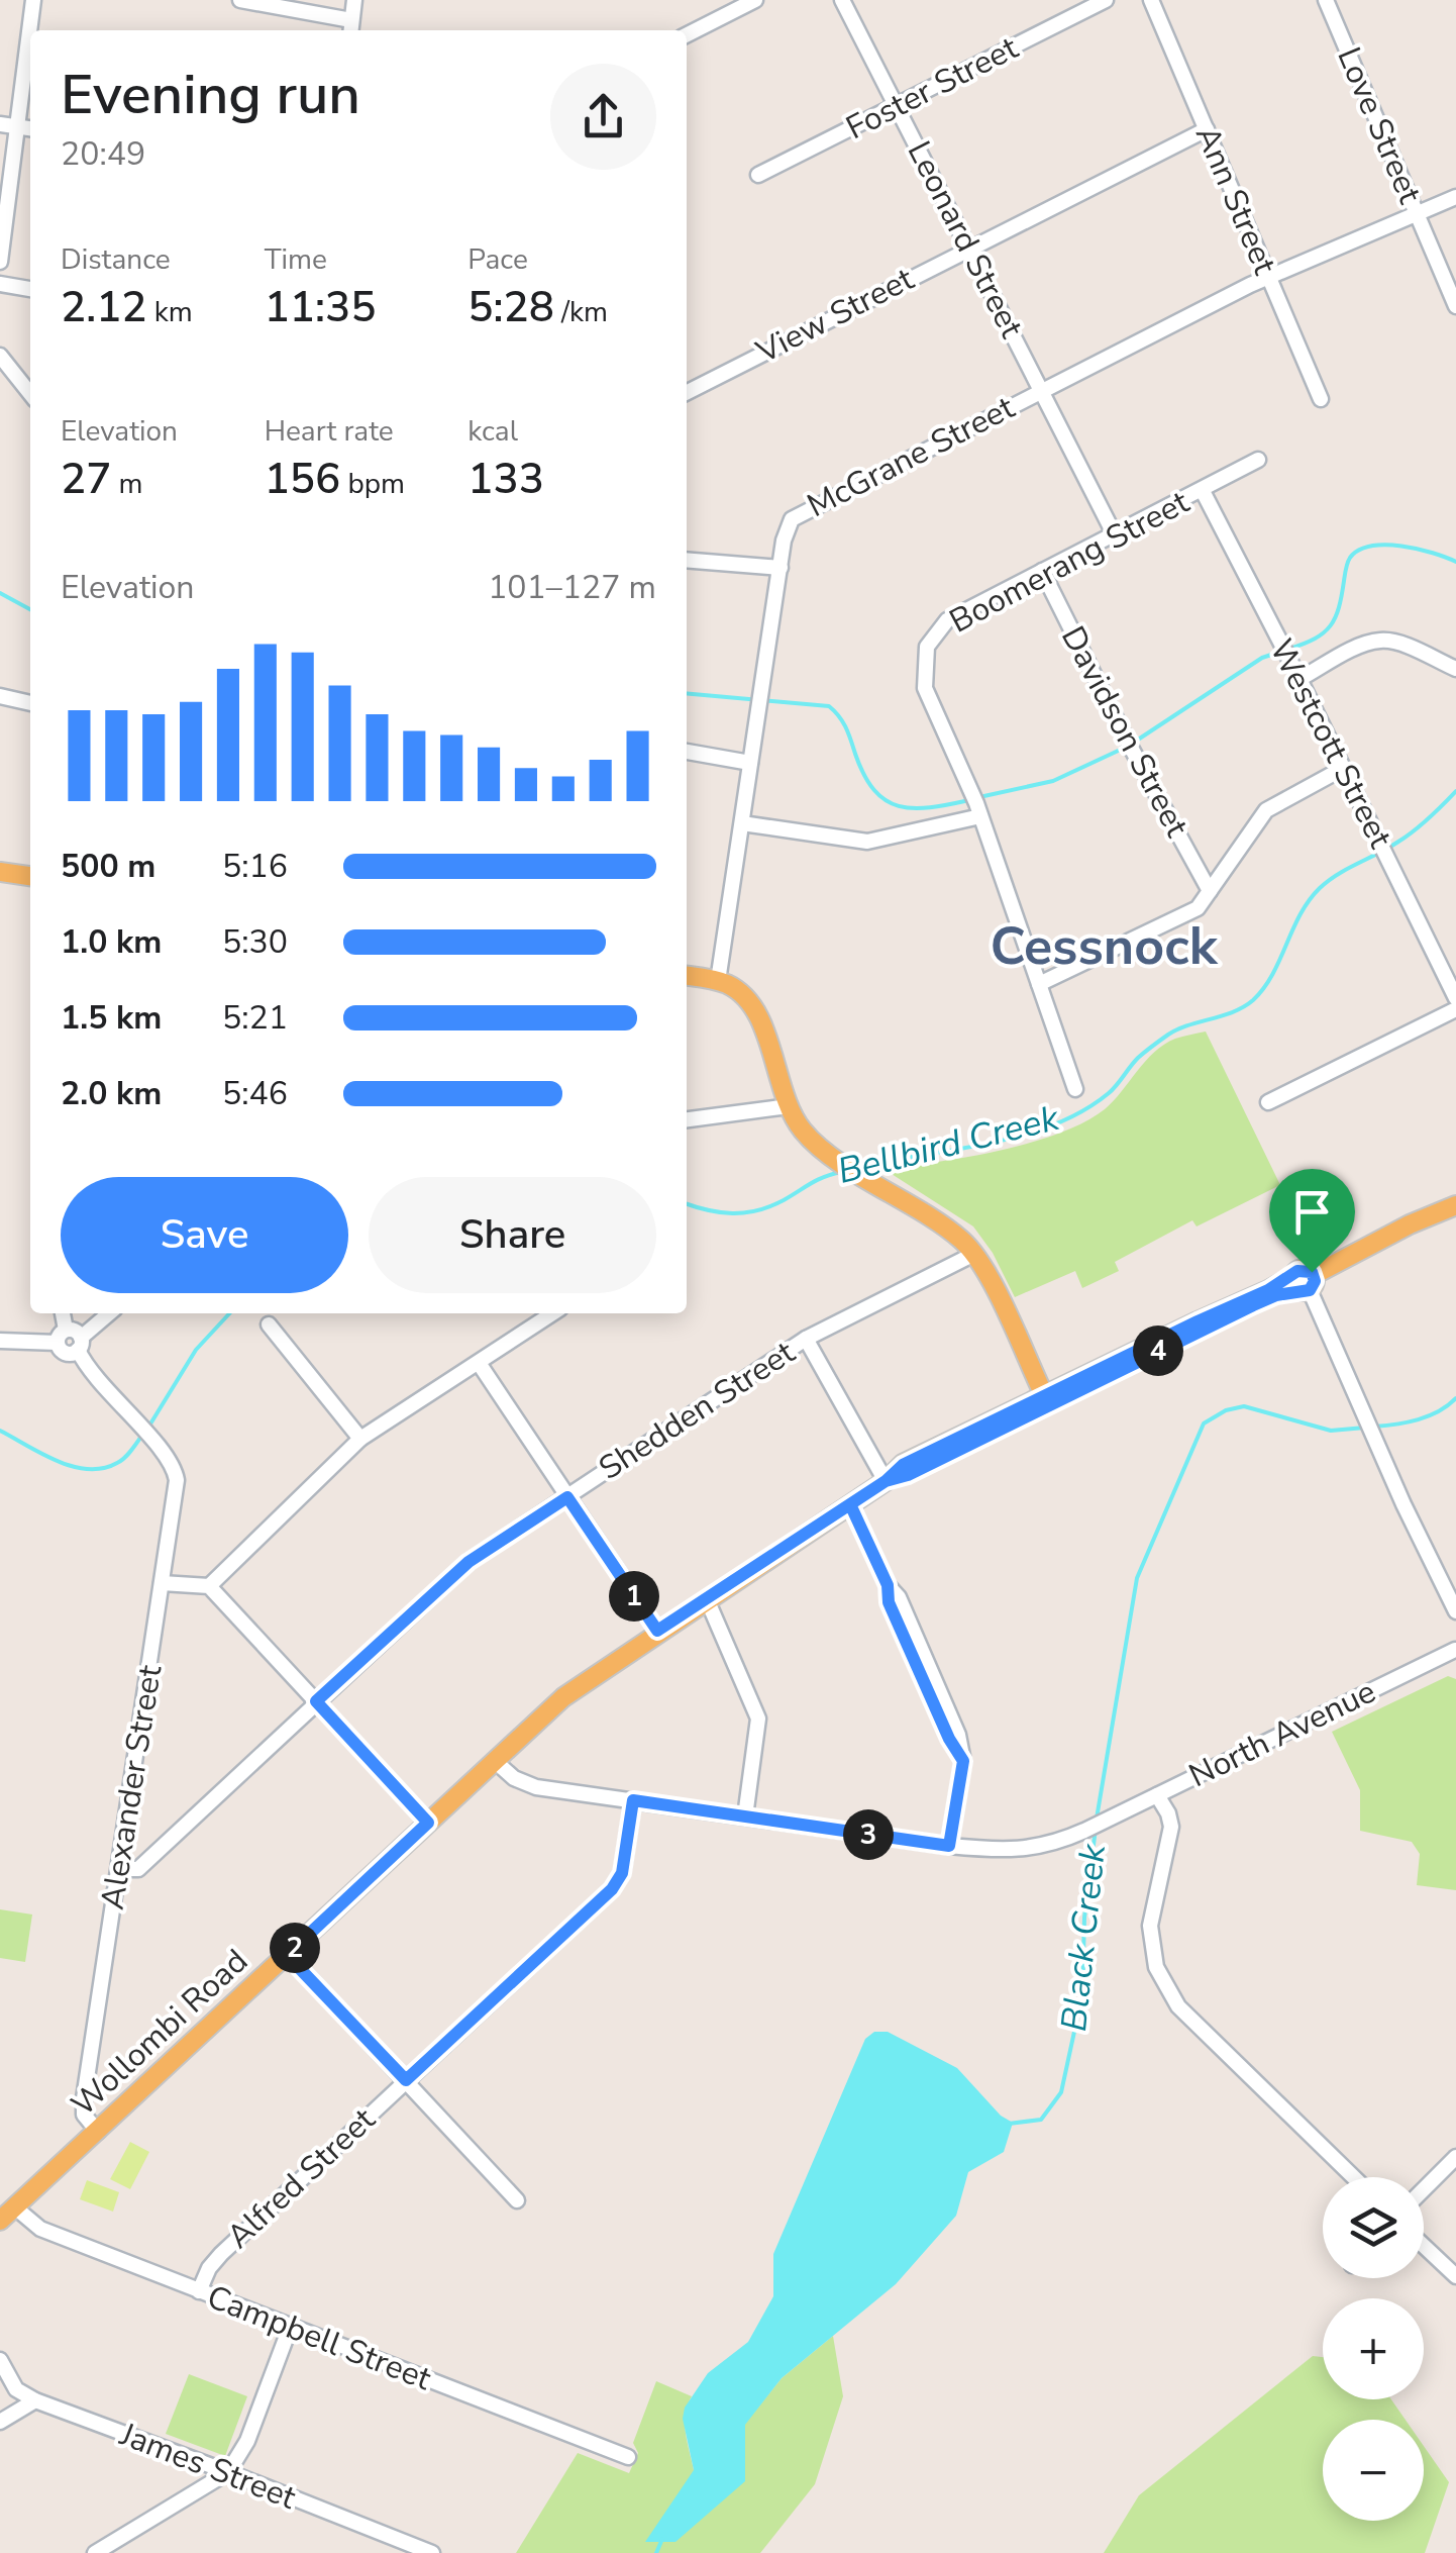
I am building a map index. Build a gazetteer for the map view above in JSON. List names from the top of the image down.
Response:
{
  "streets": {
    "main road": ["Wollombi Road"],
    "street": [
      "Foster Street",
      "Love Street",
      "Ann Street",
      "Leonard Street",
      "View Street",
      "McGrane Street",
      "Boomerang Street",
      "Davidson Street",
      "Westcott Street",
      "Shedden Street",
      "North Avenue",
      "Alexander Street",
      "Alfred Street",
      "Campbell Street",
      "James Street"
    ]
  },
  "crossings": [
    ["Foster Street", "Leonard Street"],
    ["Love Street", "McGrane Street"],
    ["Ann Street", "View Street"],
    ["Ann Street", "McGrane Street"],
    ["Leonard Street", "View Street"],
    ["Leonard Street", "McGrane Street"],
    ["Leonard Street", "Boomerang Street"],
    ["Boomerang Street", "Davidson Street"],
    ["Boomerang Street", "Westcott Street"],
    ["Shedden Street", "Alexander Street"],
    ["North Avenue", "Wollombi Road"],
    ["North Avenue", "Alfred Street"],
    ["Alexander Street", "Wollombi Road"],
    ["Wollombi Road", "Campbell Street"],
    ["Alfred Street", "Campbell Street"]
  ],
  "districts": ["Cessnock"],
  "water": ["Bellbird Creek", "Black Creek"],
  "page": {
    "heading": ["Evening run", "20:49"],
    "stats": [
      ["Distance", "2.12 km"],
      ["Time", "11:35"],
      ["Pace", "5:28 /km"],
      ["Elevation", "27 m"],
      ["Heart rate", "156 bpm"],
      ["kcal", "133"]
    ],
    "chart": ["Elevation", "101–127 m"],
    "list": [
      {
        "name": "500 m",
        "note": "5:16"
      },
      {
        "name": "1.0 km",
        "note": "5:30"
      },
      {
        "name": "1.5 km",
        "note": "5:21"
      },
      {
        "name": "2.0 km",
        "note": "5:46"
      }
    ],
    "buttons": ["Save", "Share"],
    "pins": [
      "4",
      "1",
      "3",
      "2"
    ],
    "map_buttons": ["+", "−"]
  }
}
